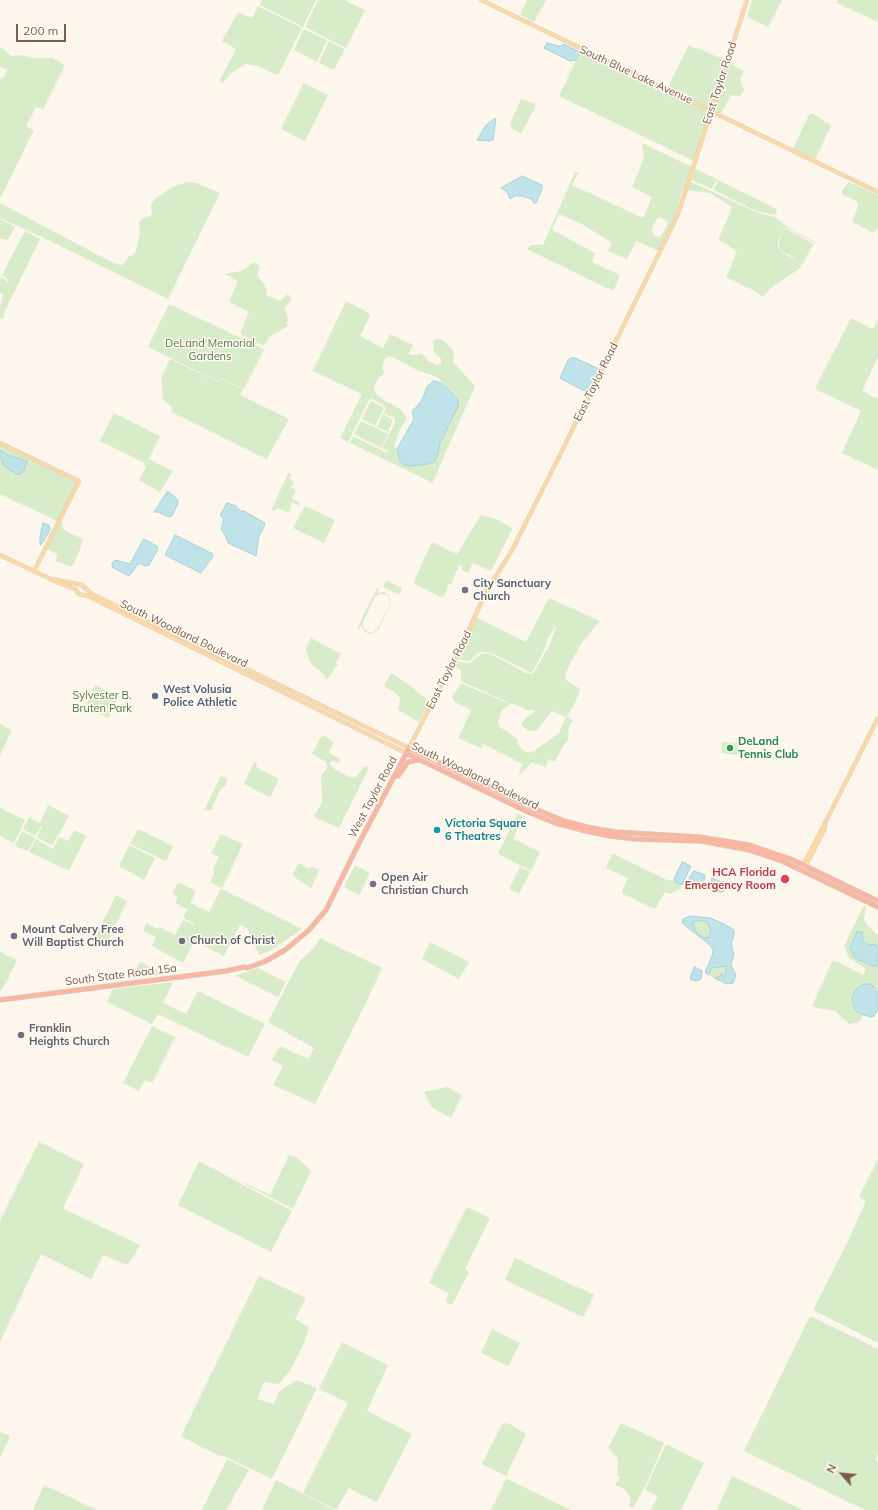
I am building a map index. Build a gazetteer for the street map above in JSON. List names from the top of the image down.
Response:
{
  "streets": {
    "highway": ["South Woodland Boulevard", "West Taylor Road", "South State Road 15a"],
    "main road": ["South Blue Lake Avenue", "East Taylor Road"]
  },
  "crossings": [
    ["South Blue Lake Avenue", "East Taylor Road"],
    ["East Taylor Road", "South Woodland Boulevard"],
    ["East Taylor Road", "West Taylor Road"],
    ["South Woodland Boulevard", "West Taylor Road"],
    ["West Taylor Road", "South State Road 15a"]
  ],
  "parks": ["DeLand Memorial Gardens", "Sylvester B. Bruten Park"],
  "places": [
    "City Sanctuary Church",
    "West Volusia Police Athletic",
    "DeLand Tennis Club",
    "Victoria Square 6 Theatres",
    "HCA Florida Emergency Room",
    "Open Air Christian Church",
    "Mount Calvery Free Will Baptist Church",
    "Church of Christ",
    "Franklin Heights Church"
  ],
  "scale_bar": "200 m",
  "north": "top left"
}
